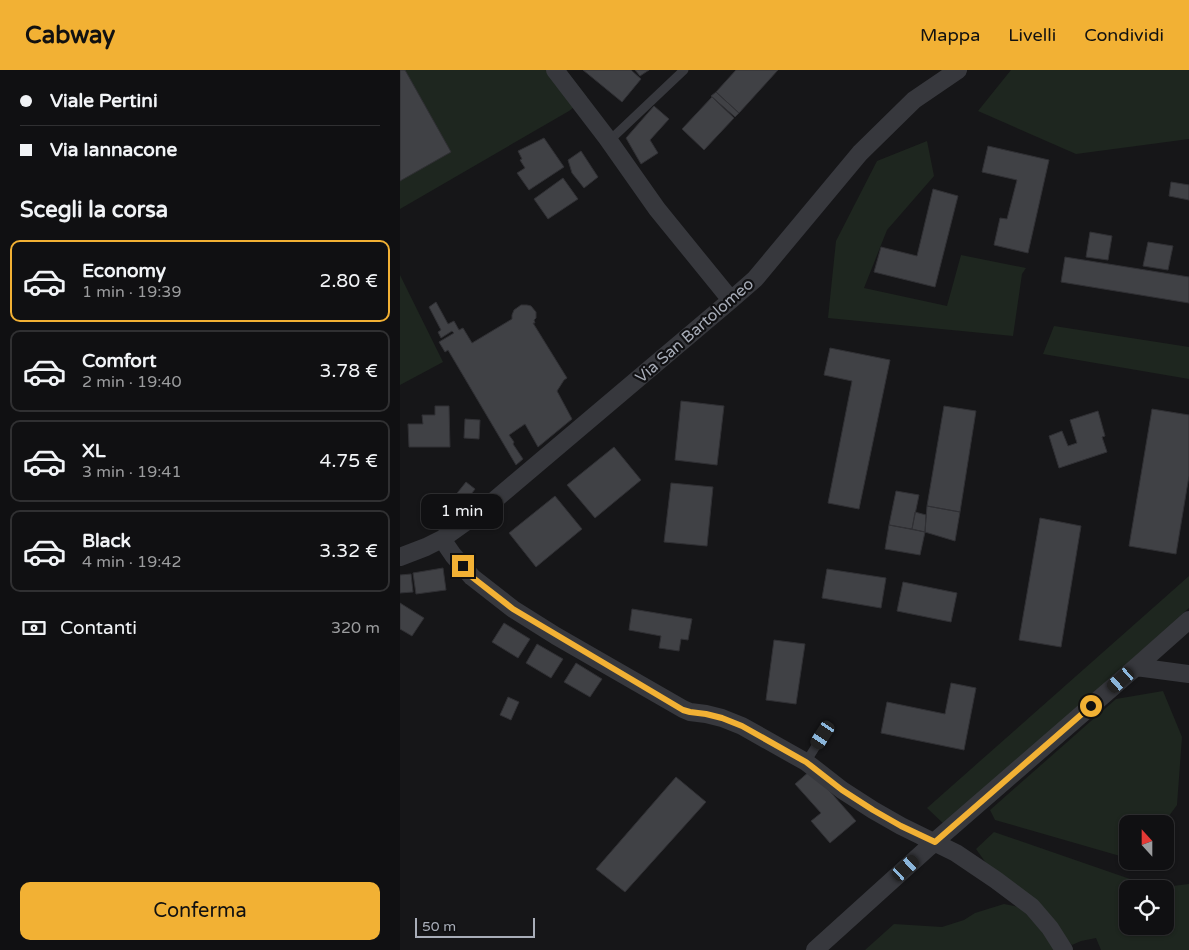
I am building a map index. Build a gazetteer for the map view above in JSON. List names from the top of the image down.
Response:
{
  "streets": {
    "street": ["Via San Bartolomeo"]
  },
  "scale_bar": "50 m",
  "north": "top",
  "page": {
    "header": "Cabway",
    "nav": ["Mappa", "Livelli", "Condividi"],
    "banner": ["Viale Pertini", "Via Iannacone"],
    "heading": "Scegli la corsa",
    "list": [
      {
        "name": "Economy",
        "note": "1 min · 19:39",
        "value": "2.80 €"
      },
      {
        "name": "Comfort",
        "note": "2 min · 19:40",
        "value": "3.78 €"
      },
      {
        "name": "XL",
        "note": "3 min · 19:41",
        "value": "4.75 €"
      },
      {
        "name": "Black",
        "note": "4 min · 19:42",
        "value": "3.32 €"
      }
    ],
    "bubble": "1 min",
    "pay": ["Contanti", "320 m"],
    "buttons": "Conferma",
    "scale": "50 m"
  }
}
